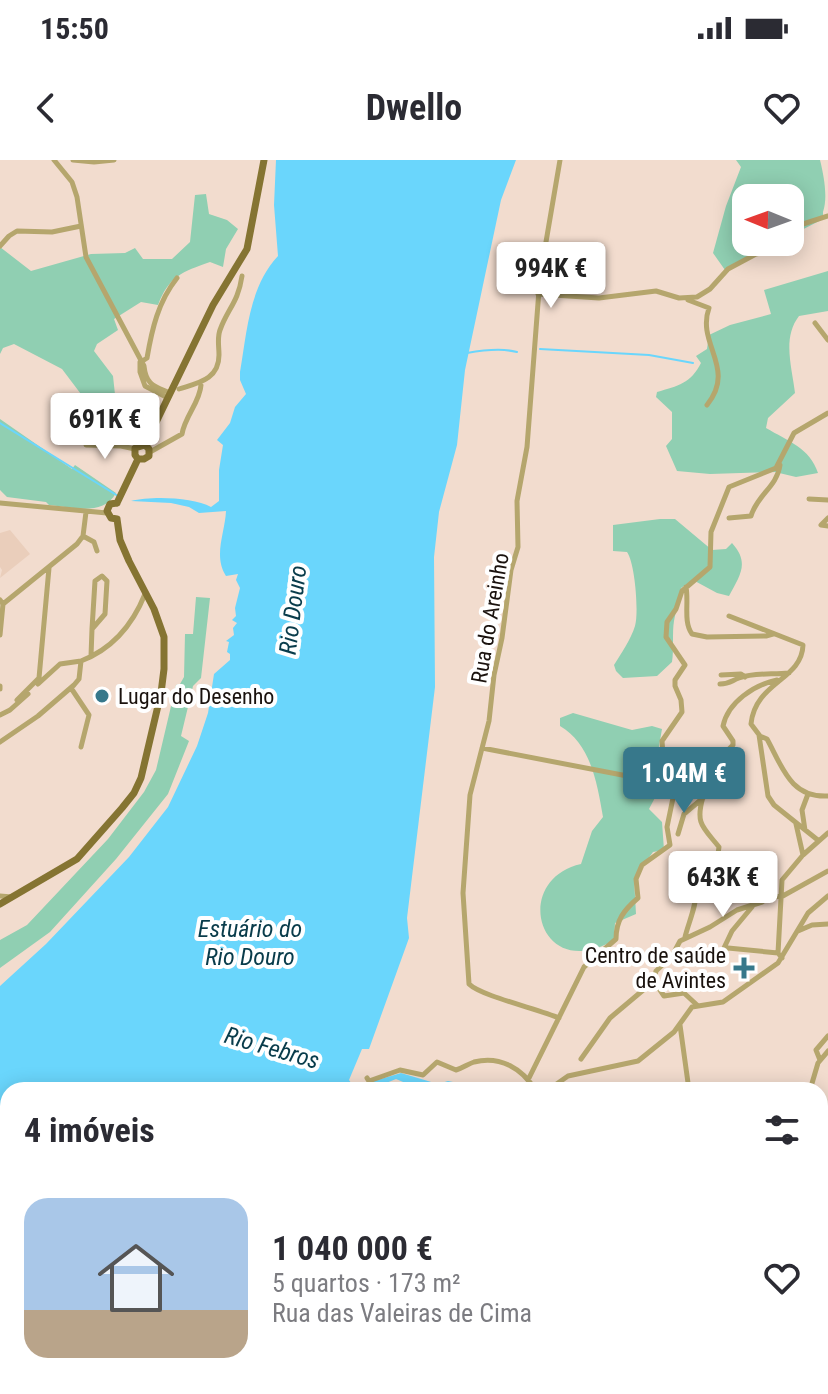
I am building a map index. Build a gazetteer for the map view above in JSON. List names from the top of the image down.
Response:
{
  "streets": {
    "street": ["Rua do Areinho"]
  },
  "water": ["Rio Douro", "Estuário do Rio Douro", "Rio Febros"],
  "places": {
    "other": ["Lugar do Desenho"],
    "health": ["Centro de saúde de Avintes"]
  },
  "north": "left",
  "page": {
    "status": "15:50",
    "header": "Dwello",
    "price": [
      "994K €",
      "691K €",
      "1.04M €",
      "643K €"
    ],
    "heading": "4 imóveis",
    "list": [
      {
        "name": "1 040 000 €",
        "note": "5 quartos · 173 m² · Rua das Valeiras de Cima"
      }
    ]
  }
}
